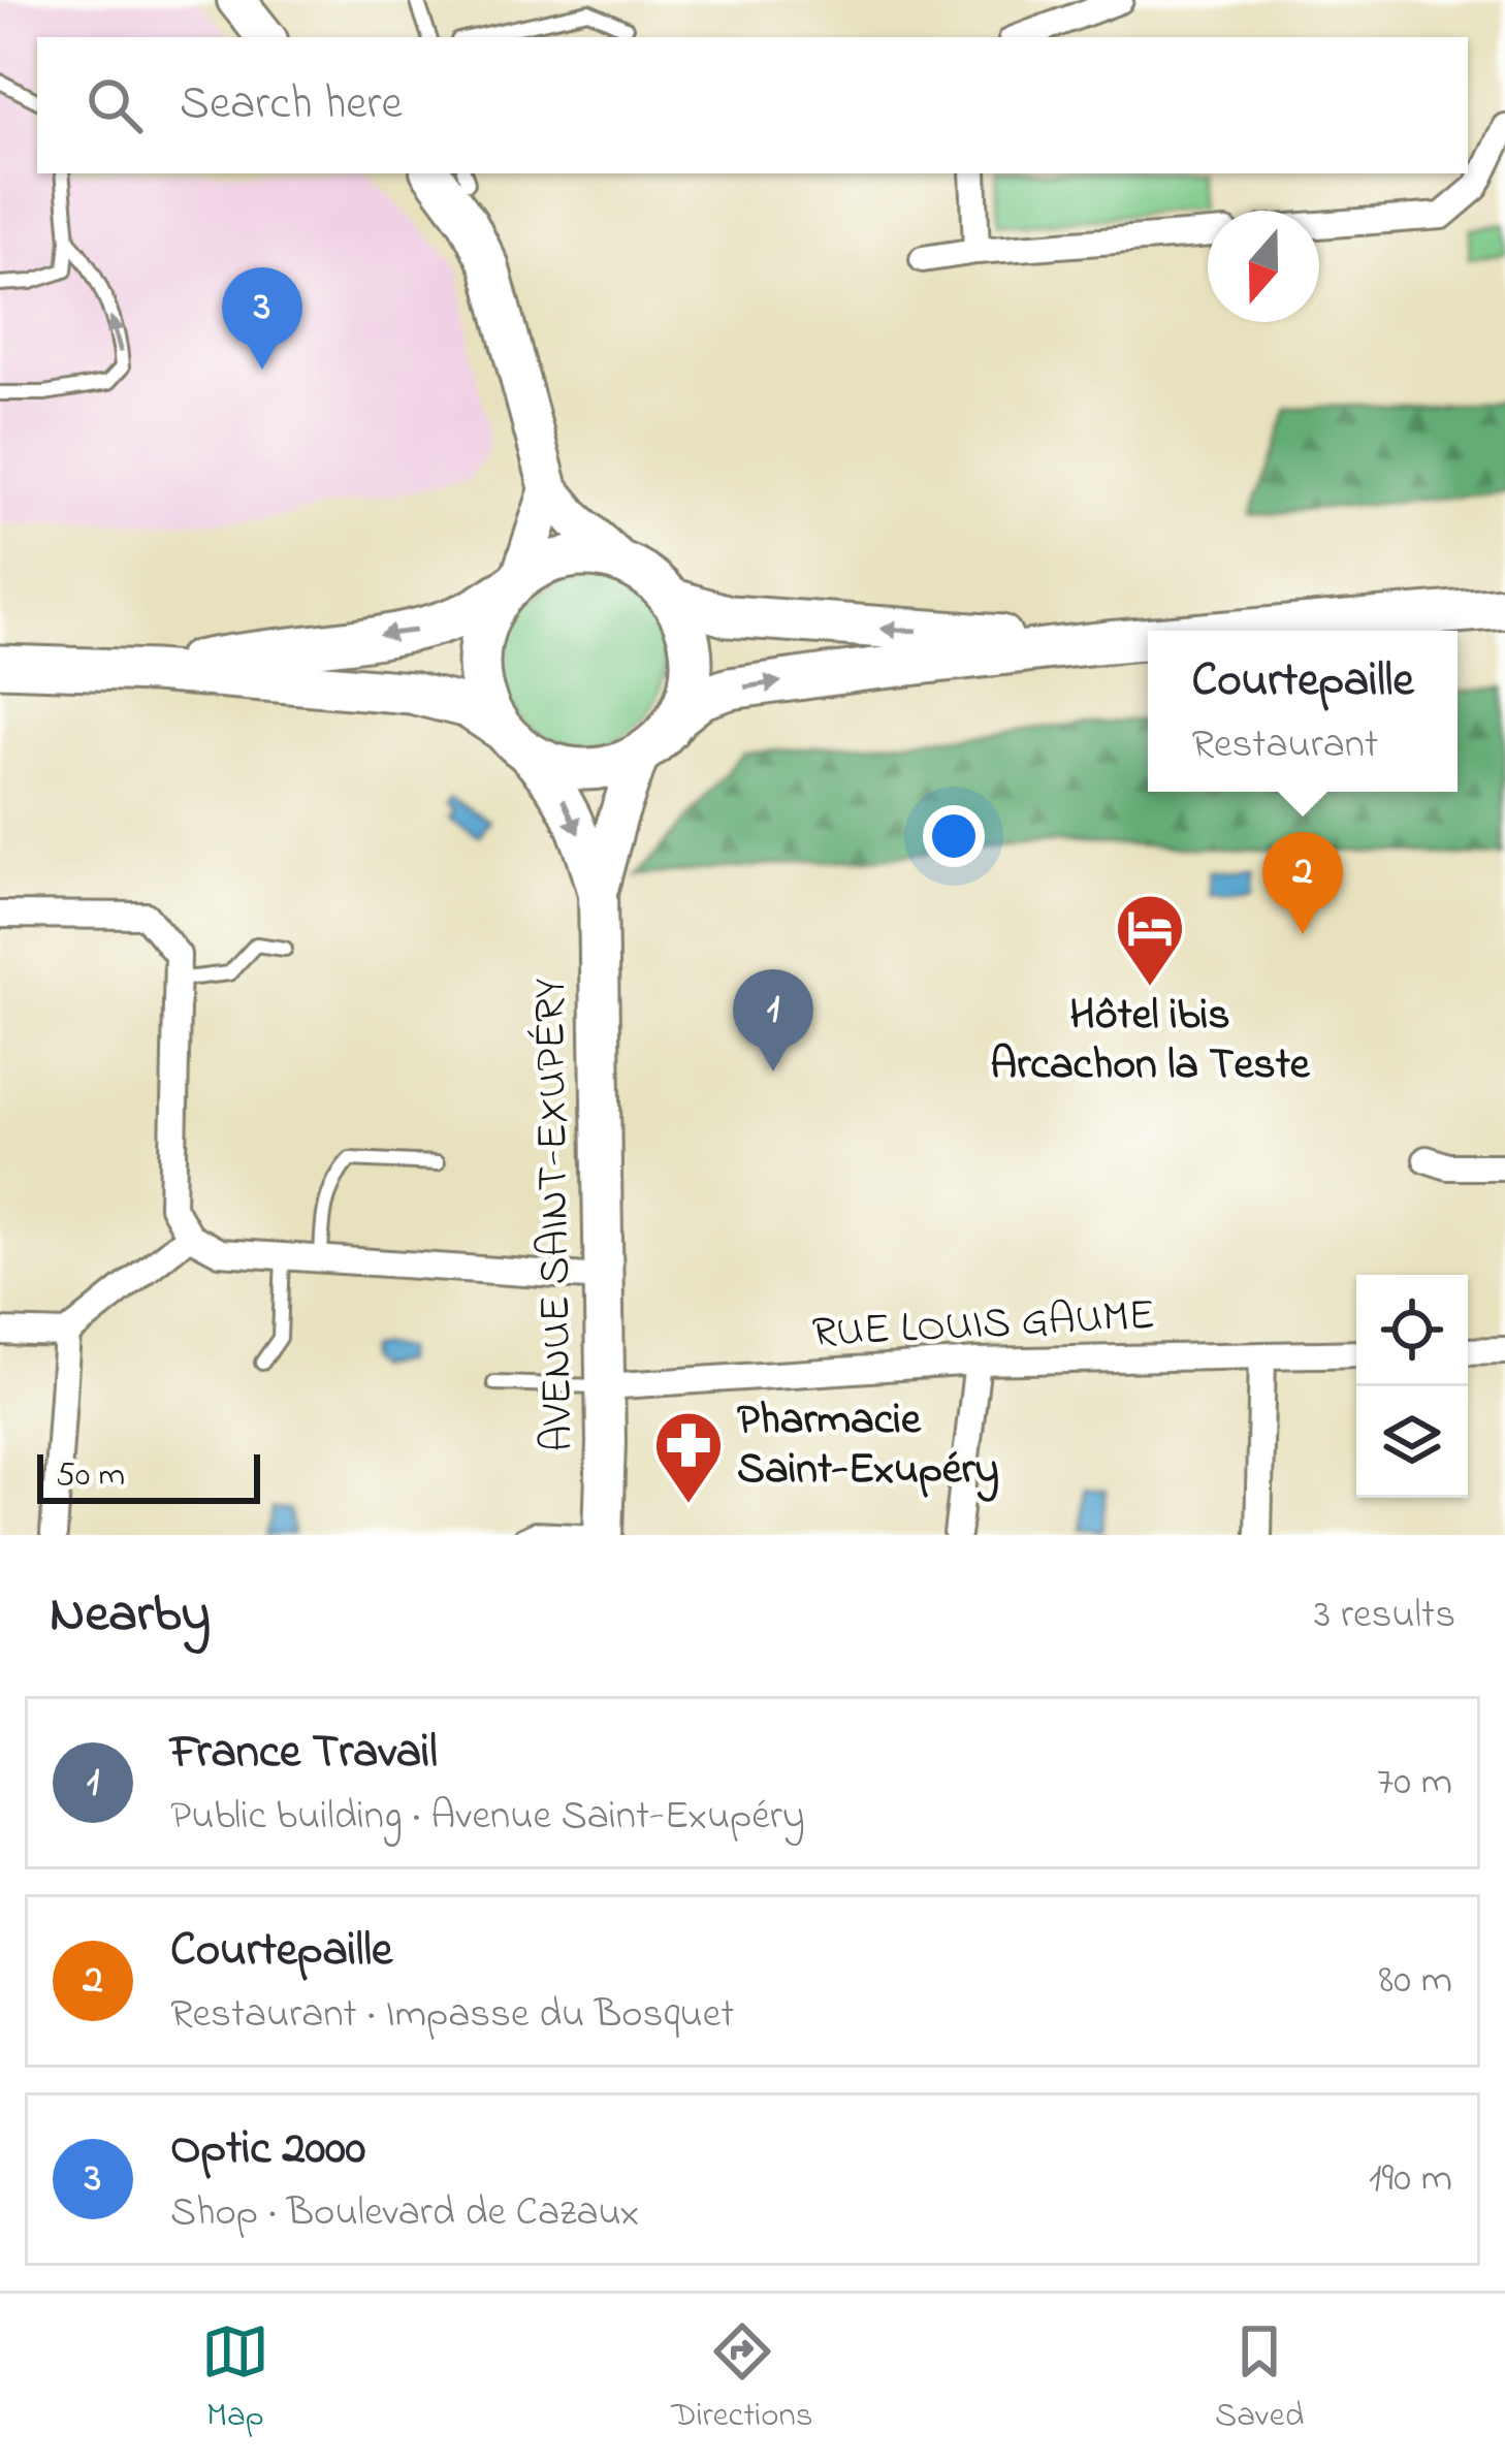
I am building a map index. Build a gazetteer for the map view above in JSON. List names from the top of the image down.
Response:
{
  "streets": {
    "main road": ["AVENUE SAINT-EXUPÉRY"],
    "street": ["RUE LOUIS GAUME"]
  },
  "crossings": [
    ["AVENUE SAINT-EXUPÉRY", "RUE LOUIS GAUME"]
  ],
  "places": {
    "hotel": ["Hôtel ibis Arcachon la Teste"],
    "pharmacy": ["Pharmacie Saint-Exupéry"]
  },
  "scale_bar": "50 m",
  "north": "bottom",
  "page": {
    "search": "Search here",
    "pins": ["3", "2", "1"],
    "popup": ["Courtepaille", "Restaurant"],
    "scale": "50 m",
    "heading": ["Nearby", "3 results"],
    "list": [
      {
        "mark": "1",
        "name": "France Travail",
        "note": "Public building · Avenue Saint-Exupéry",
        "value": "70 m"
      },
      {
        "mark": "2",
        "name": "Courtepaille",
        "note": "Restaurant · Impasse du Bosquet",
        "value": "80 m"
      },
      {
        "mark": "3",
        "name": "Optic 2000",
        "note": "Shop · Boulevard de Cazaux",
        "value": "190 m"
      }
    ],
    "nav": ["Map", "Directions", "Saved"]
  }
}
